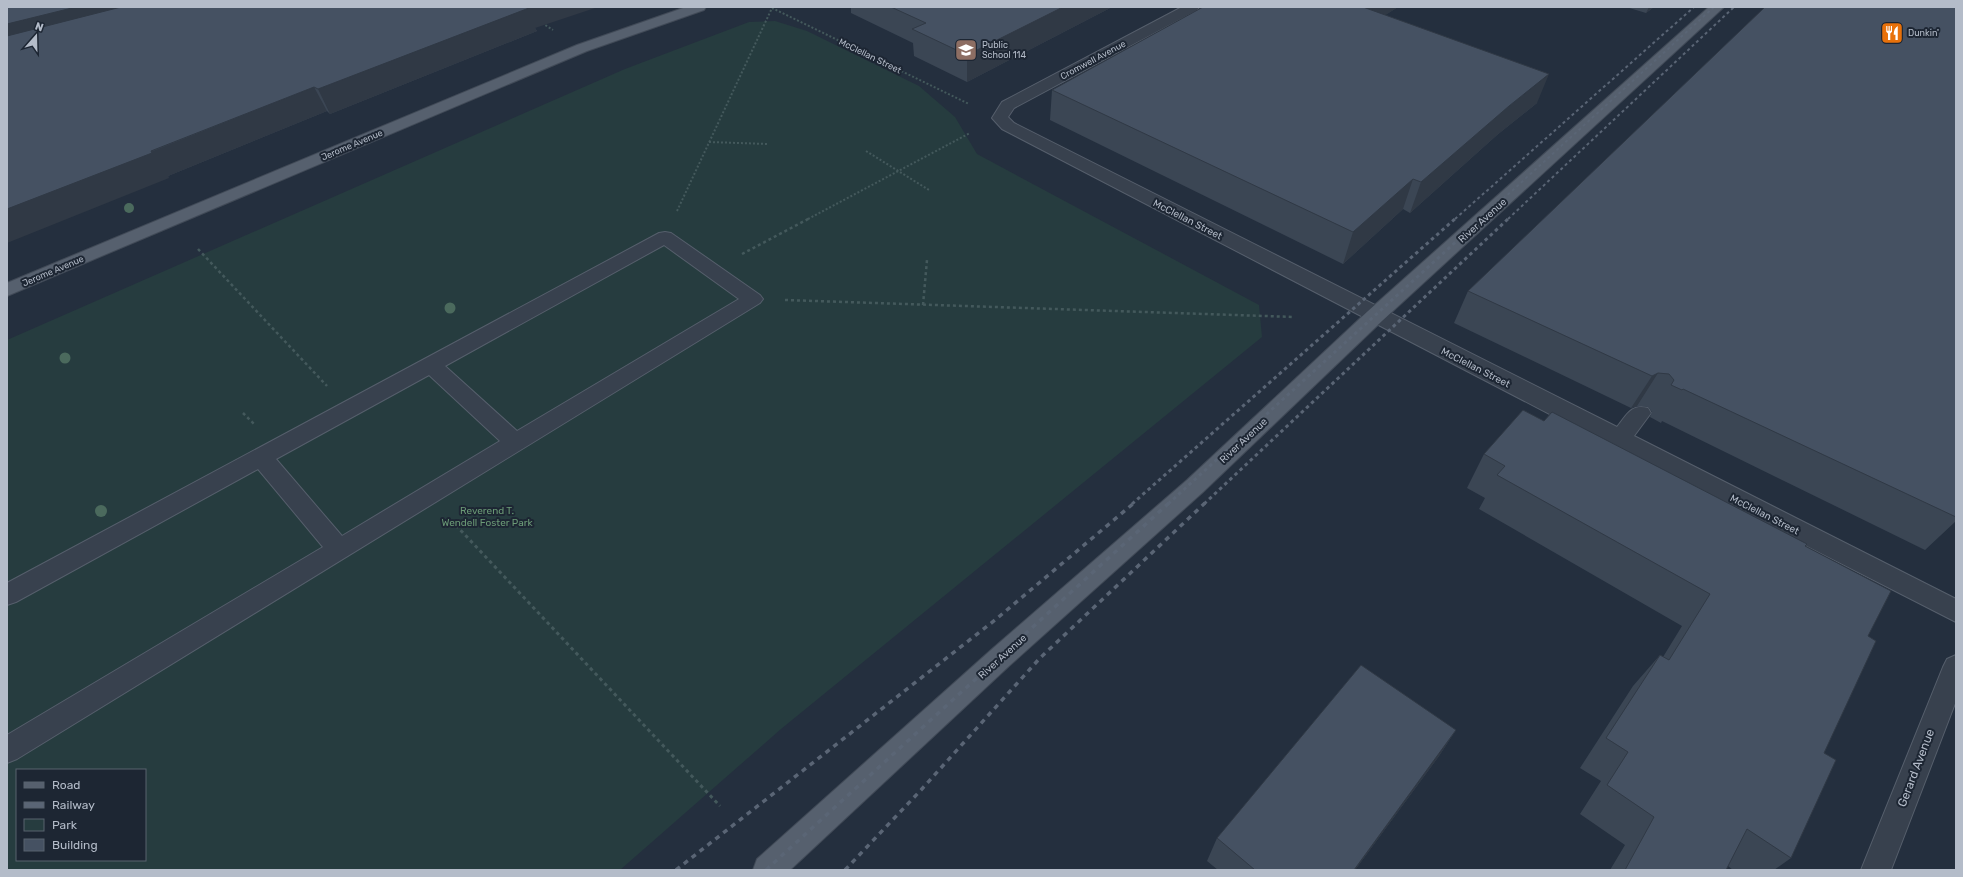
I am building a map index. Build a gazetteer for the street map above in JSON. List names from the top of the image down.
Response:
{
  "streets": {
    "main road": ["Jerome Avenue", "River Avenue"],
    "street": ["McClellan Street", "Cromwell Avenue", "Gerard Avenue"]
  },
  "crossings": [
    ["McClellan Street", "Cromwell Avenue"],
    ["McClellan Street", "River Avenue"]
  ],
  "parks": ["Reverend T. Wendell Foster Park"],
  "places": {
    "restaurant": ["Dunkin'"],
    "school or university": ["Public School 114"]
  },
  "legend": [
    "Road",
    "Railway",
    "Park",
    "Building"
  ],
  "north": "top"
}
